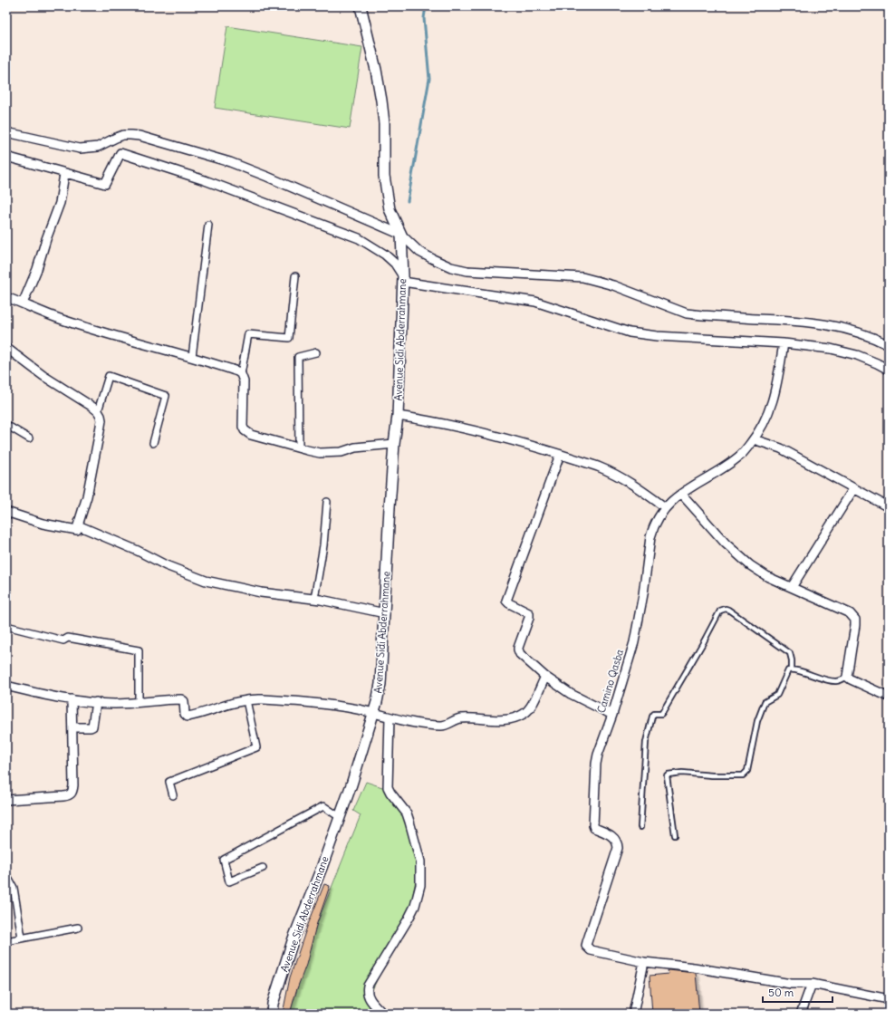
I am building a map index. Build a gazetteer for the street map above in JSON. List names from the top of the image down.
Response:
{
  "streets": {
    "street": ["Avenue Sidi Abderrahmane", "Camino Qasba"]
  },
  "scale_bar": "50 m"
}
